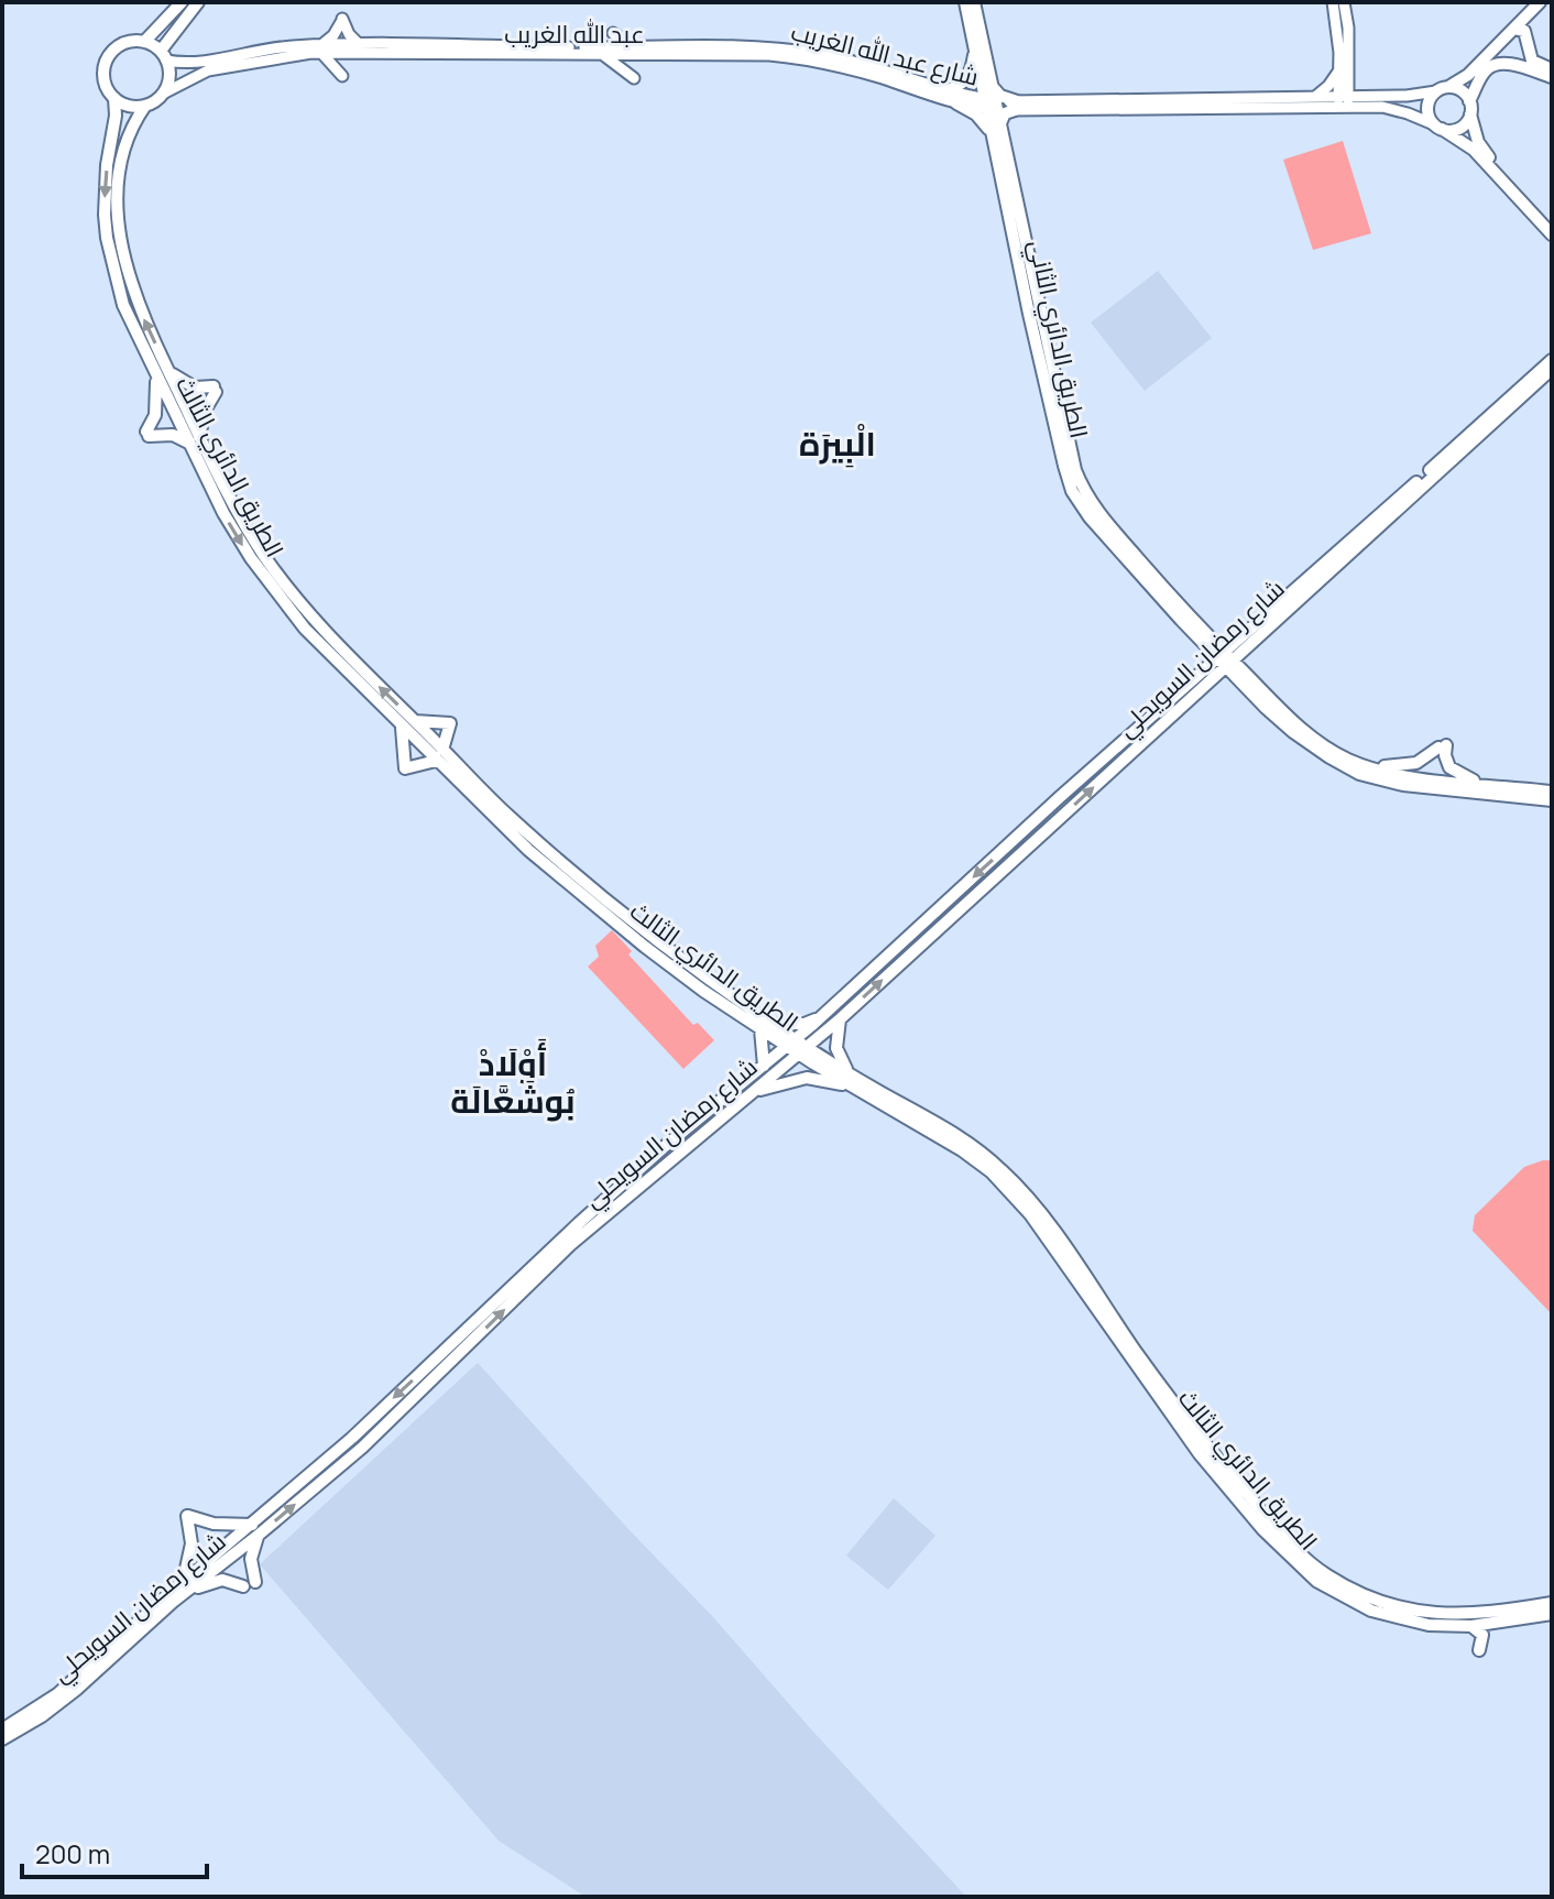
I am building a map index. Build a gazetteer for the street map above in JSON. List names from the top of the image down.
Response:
{
  "streets": {
    "main road": [
      "عبد الله الغريب",
      "شارع عبد الله الغريب",
      "الطريق الدائري الثاني",
      "الطريق الدائري الثالث",
      "شارع رمضان السويحلي"
    ]
  },
  "crossings": [
    ["عبد الله الغريب", "شارع عبد الله الغريب"],
    ["عبد الله الغريب", "الطريق الدائري الثاني"],
    ["شارع عبد الله الغريب", "الطريق الدائري الثاني"],
    ["الطريق الدائري الثالث", "شارع رمضان السويحلي"]
  ],
  "districts": ["الْبِيرَة", "أَوْلَادْ بُوشَعَّالَة"],
  "scale_bar": "200 m"
}
